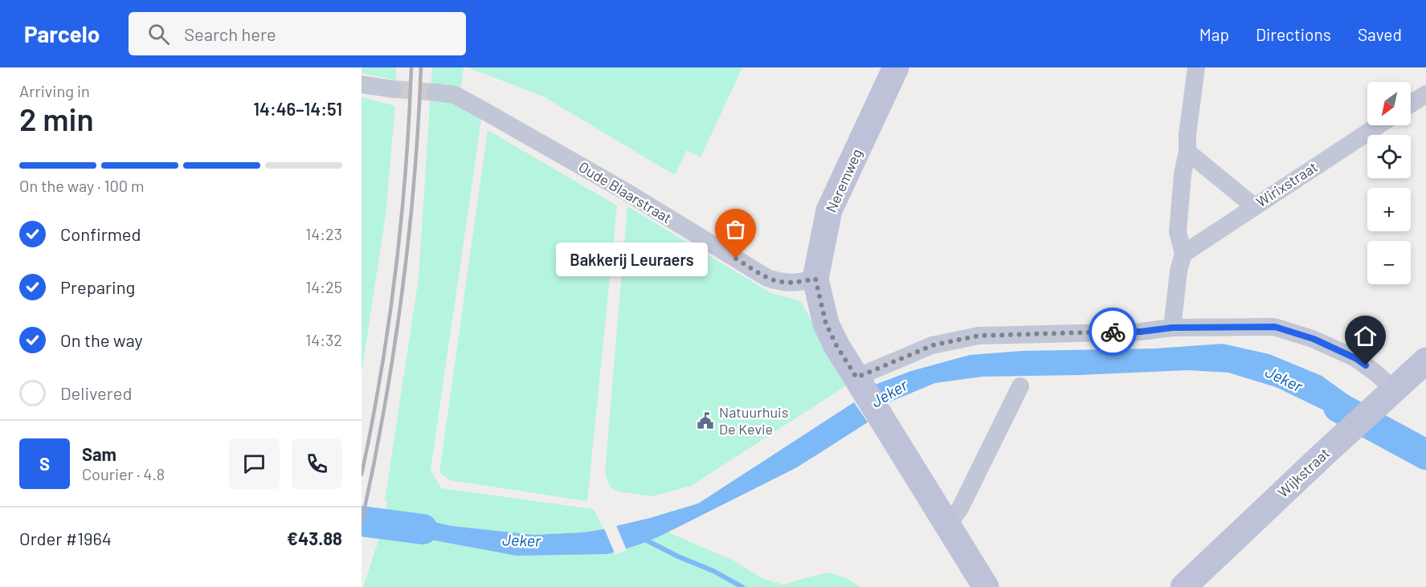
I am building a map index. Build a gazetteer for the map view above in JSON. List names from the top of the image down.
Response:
{
  "streets": {
    "street": [
      "Neremweg",
      "Wirixstraat",
      "Oude Blaarstraat",
      "Wijkstraat"
    ]
  },
  "crossings": [
    ["Neremweg", "Oude Blaarstraat"]
  ],
  "water": ["Jeker"],
  "places": {
    "other": ["Bakkerij Leuraers"],
    "public building": ["Natuurhuis De Kevie"]
  },
  "north": "bottom left",
  "page": {
    "header": "Parcelo",
    "search": "Search here",
    "nav": ["Map", "Directions", "Saved"],
    "heading": ["2 min", "Arriving in", "14:46–14:51"],
    "panel": [
      "Sam",
      "Courier · 4.8",
      "Order #1964",
      "€43.88"
    ],
    "map_buttons": ["+", "−"],
    "bar": "On the way · 100 m",
    "list": [
      ["Confirmed", "14:23"],
      ["Preparing", "14:25"],
      ["On the way", "14:32"],
      "Delivered"
    ],
    "bubble": "Bakkerij Leuraers",
    "round": "S"
  }
}
